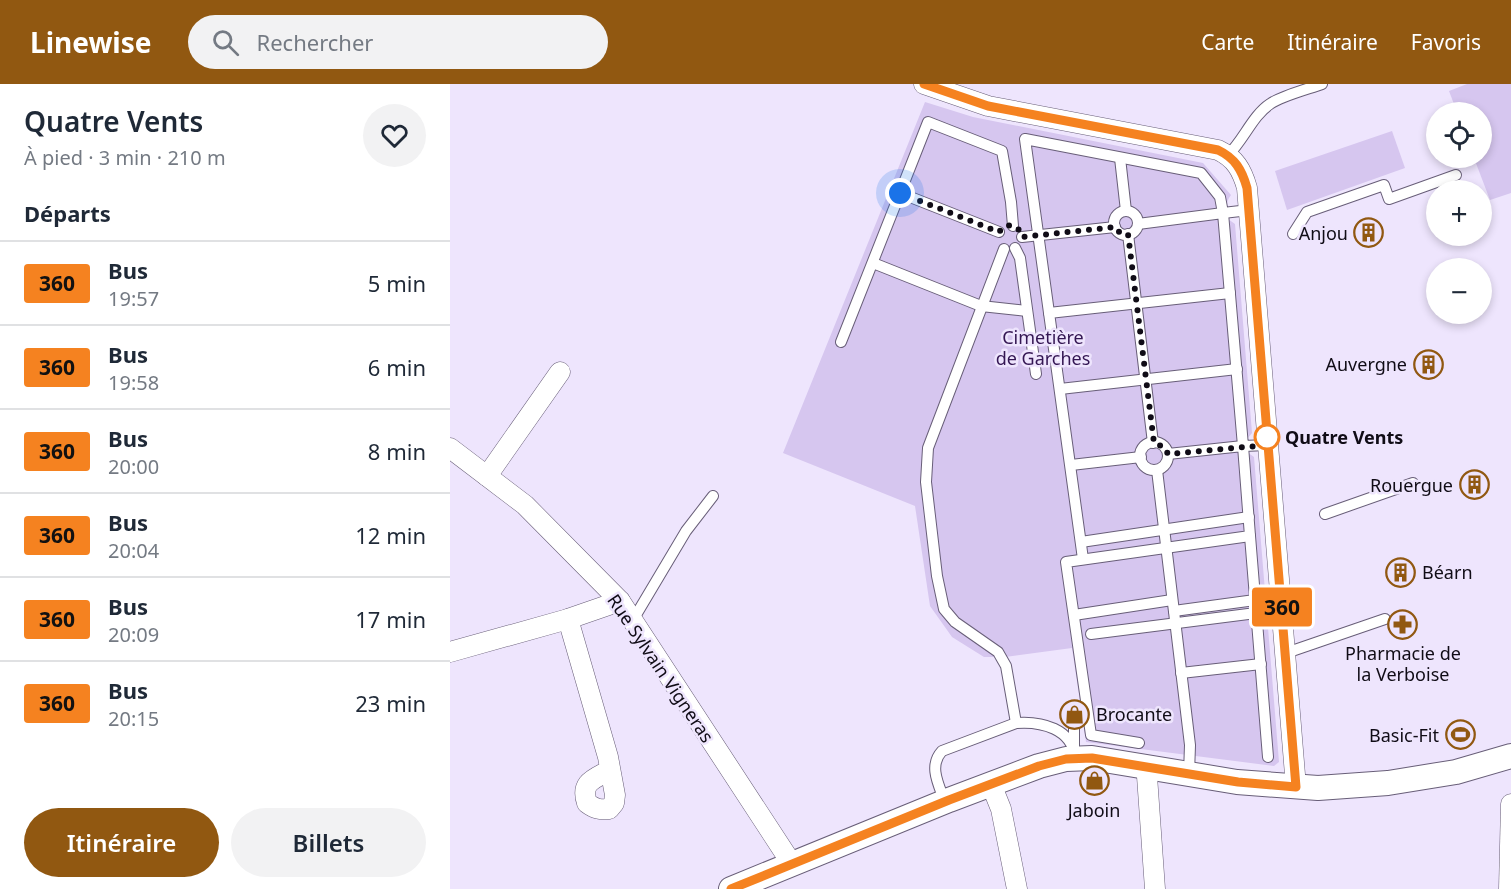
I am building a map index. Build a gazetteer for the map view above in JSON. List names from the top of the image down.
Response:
{
  "streets": {
    "street": ["Rue Sylvain Vigneras"]
  },
  "parks": ["Cimetière de Garches"],
  "places": {
    "building": [
      "Anjou",
      "Auvergne",
      "Rouergue",
      "Béarn"
    ],
    "other": ["Quatre Vents"],
    "pharmacy": ["Pharmacie de la Verboise"],
    "shop": ["Brocante", "Jaboin"],
    "sports": ["Basic-Fit"]
  },
  "lines": ["bus line 360"],
  "page": {
    "header": "Linewise",
    "search": "Rechercher",
    "nav": ["Carte", "Itinéraire", "Favoris"],
    "heading": [
      ["Quatre Vents", "À pied · 3 min · 210 m"],
      "Départs"
    ],
    "on_map": "360",
    "map_buttons": ["+", "−"],
    "list": [
      {
        "mark": "360",
        "name": "Bus",
        "note": "19:57",
        "value": "5 min"
      },
      {
        "mark": "360",
        "name": "Bus",
        "note": "19:58",
        "value": "6 min"
      },
      {
        "mark": "360",
        "name": "Bus",
        "note": "20:00",
        "value": "8 min"
      },
      {
        "mark": "360",
        "name": "Bus",
        "note": "20:04",
        "value": "12 min"
      },
      {
        "mark": "360",
        "name": "Bus",
        "note": "20:09",
        "value": "17 min"
      },
      {
        "mark": "360",
        "name": "Bus",
        "note": "20:15",
        "value": "23 min"
      }
    ],
    "buttons": ["Itinéraire", "Billets"]
  }
}
